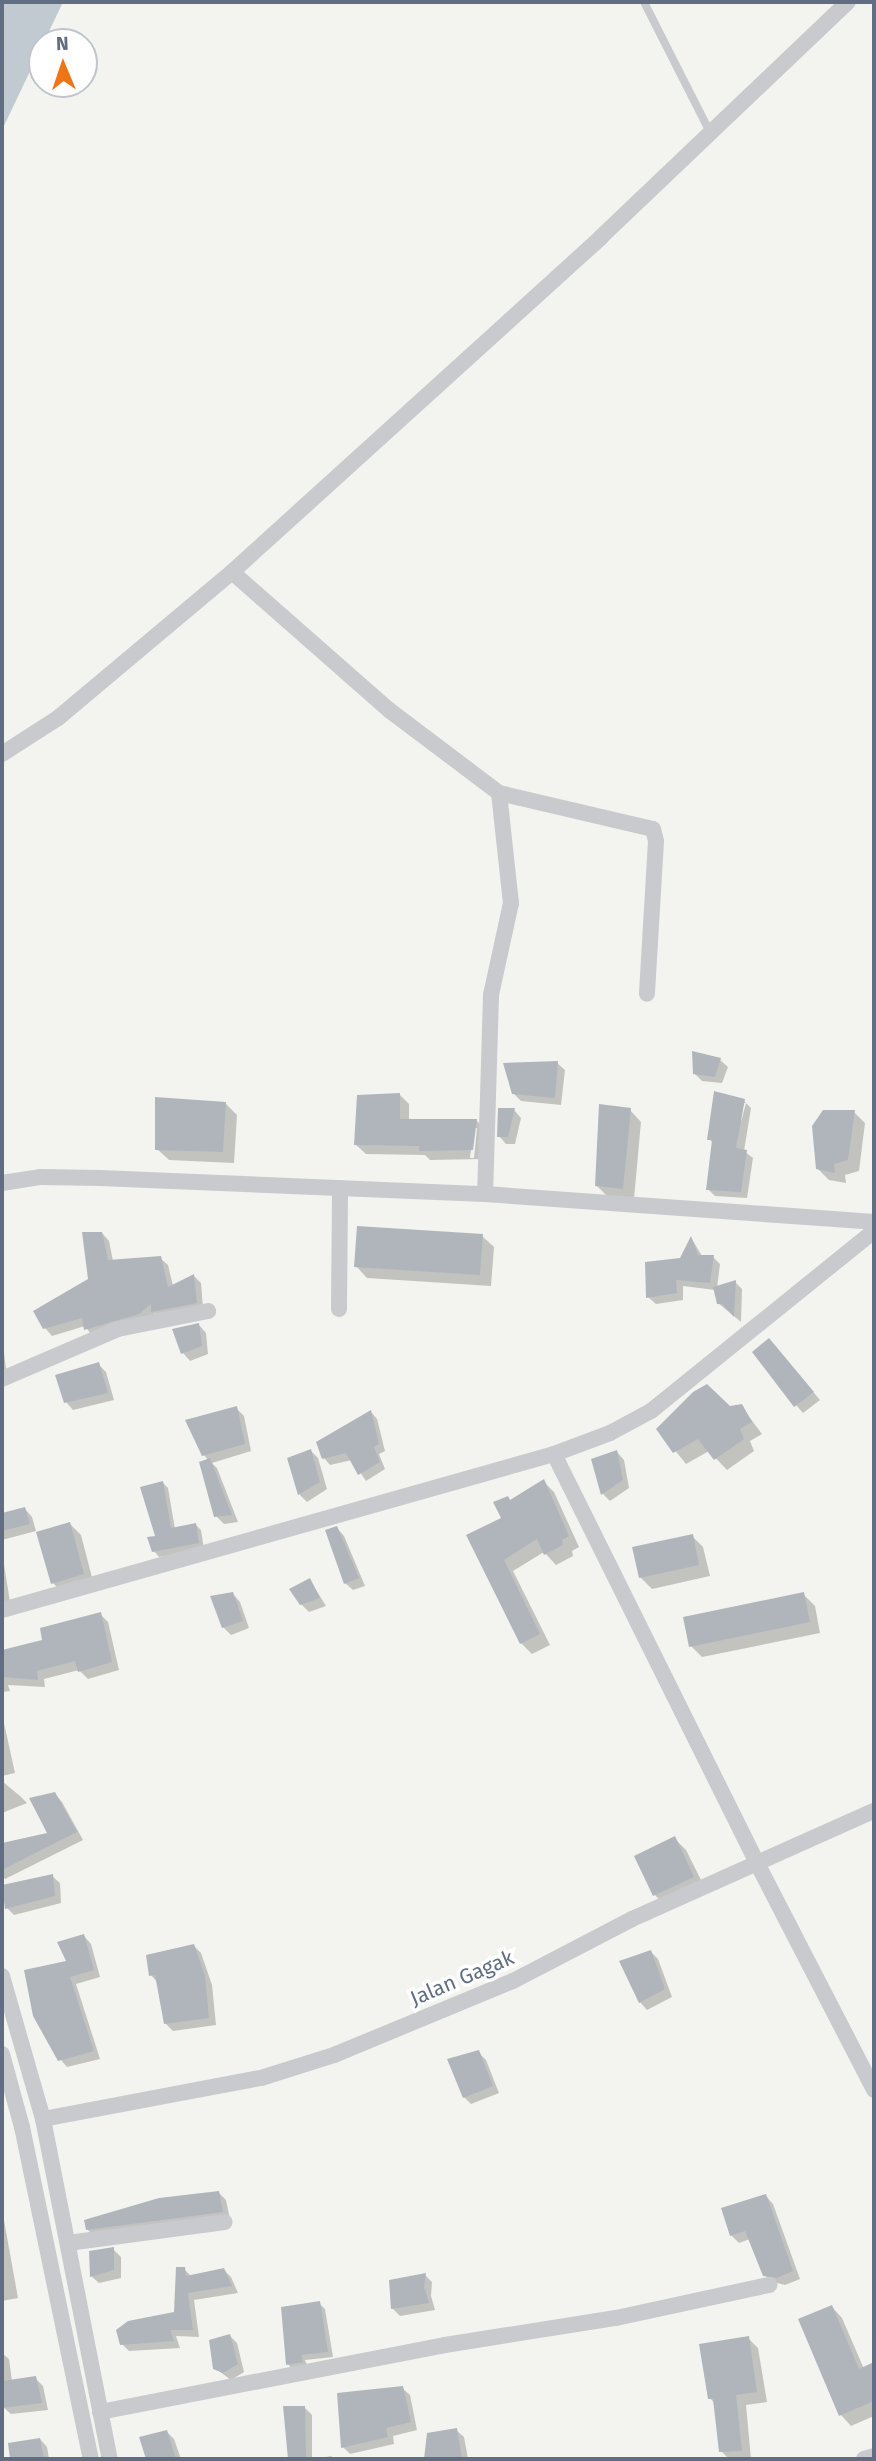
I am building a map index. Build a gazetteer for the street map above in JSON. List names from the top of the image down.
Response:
{
  "streets": {
    "street": ["Jalan Gagak"]
  },
  "north": "top"
}
